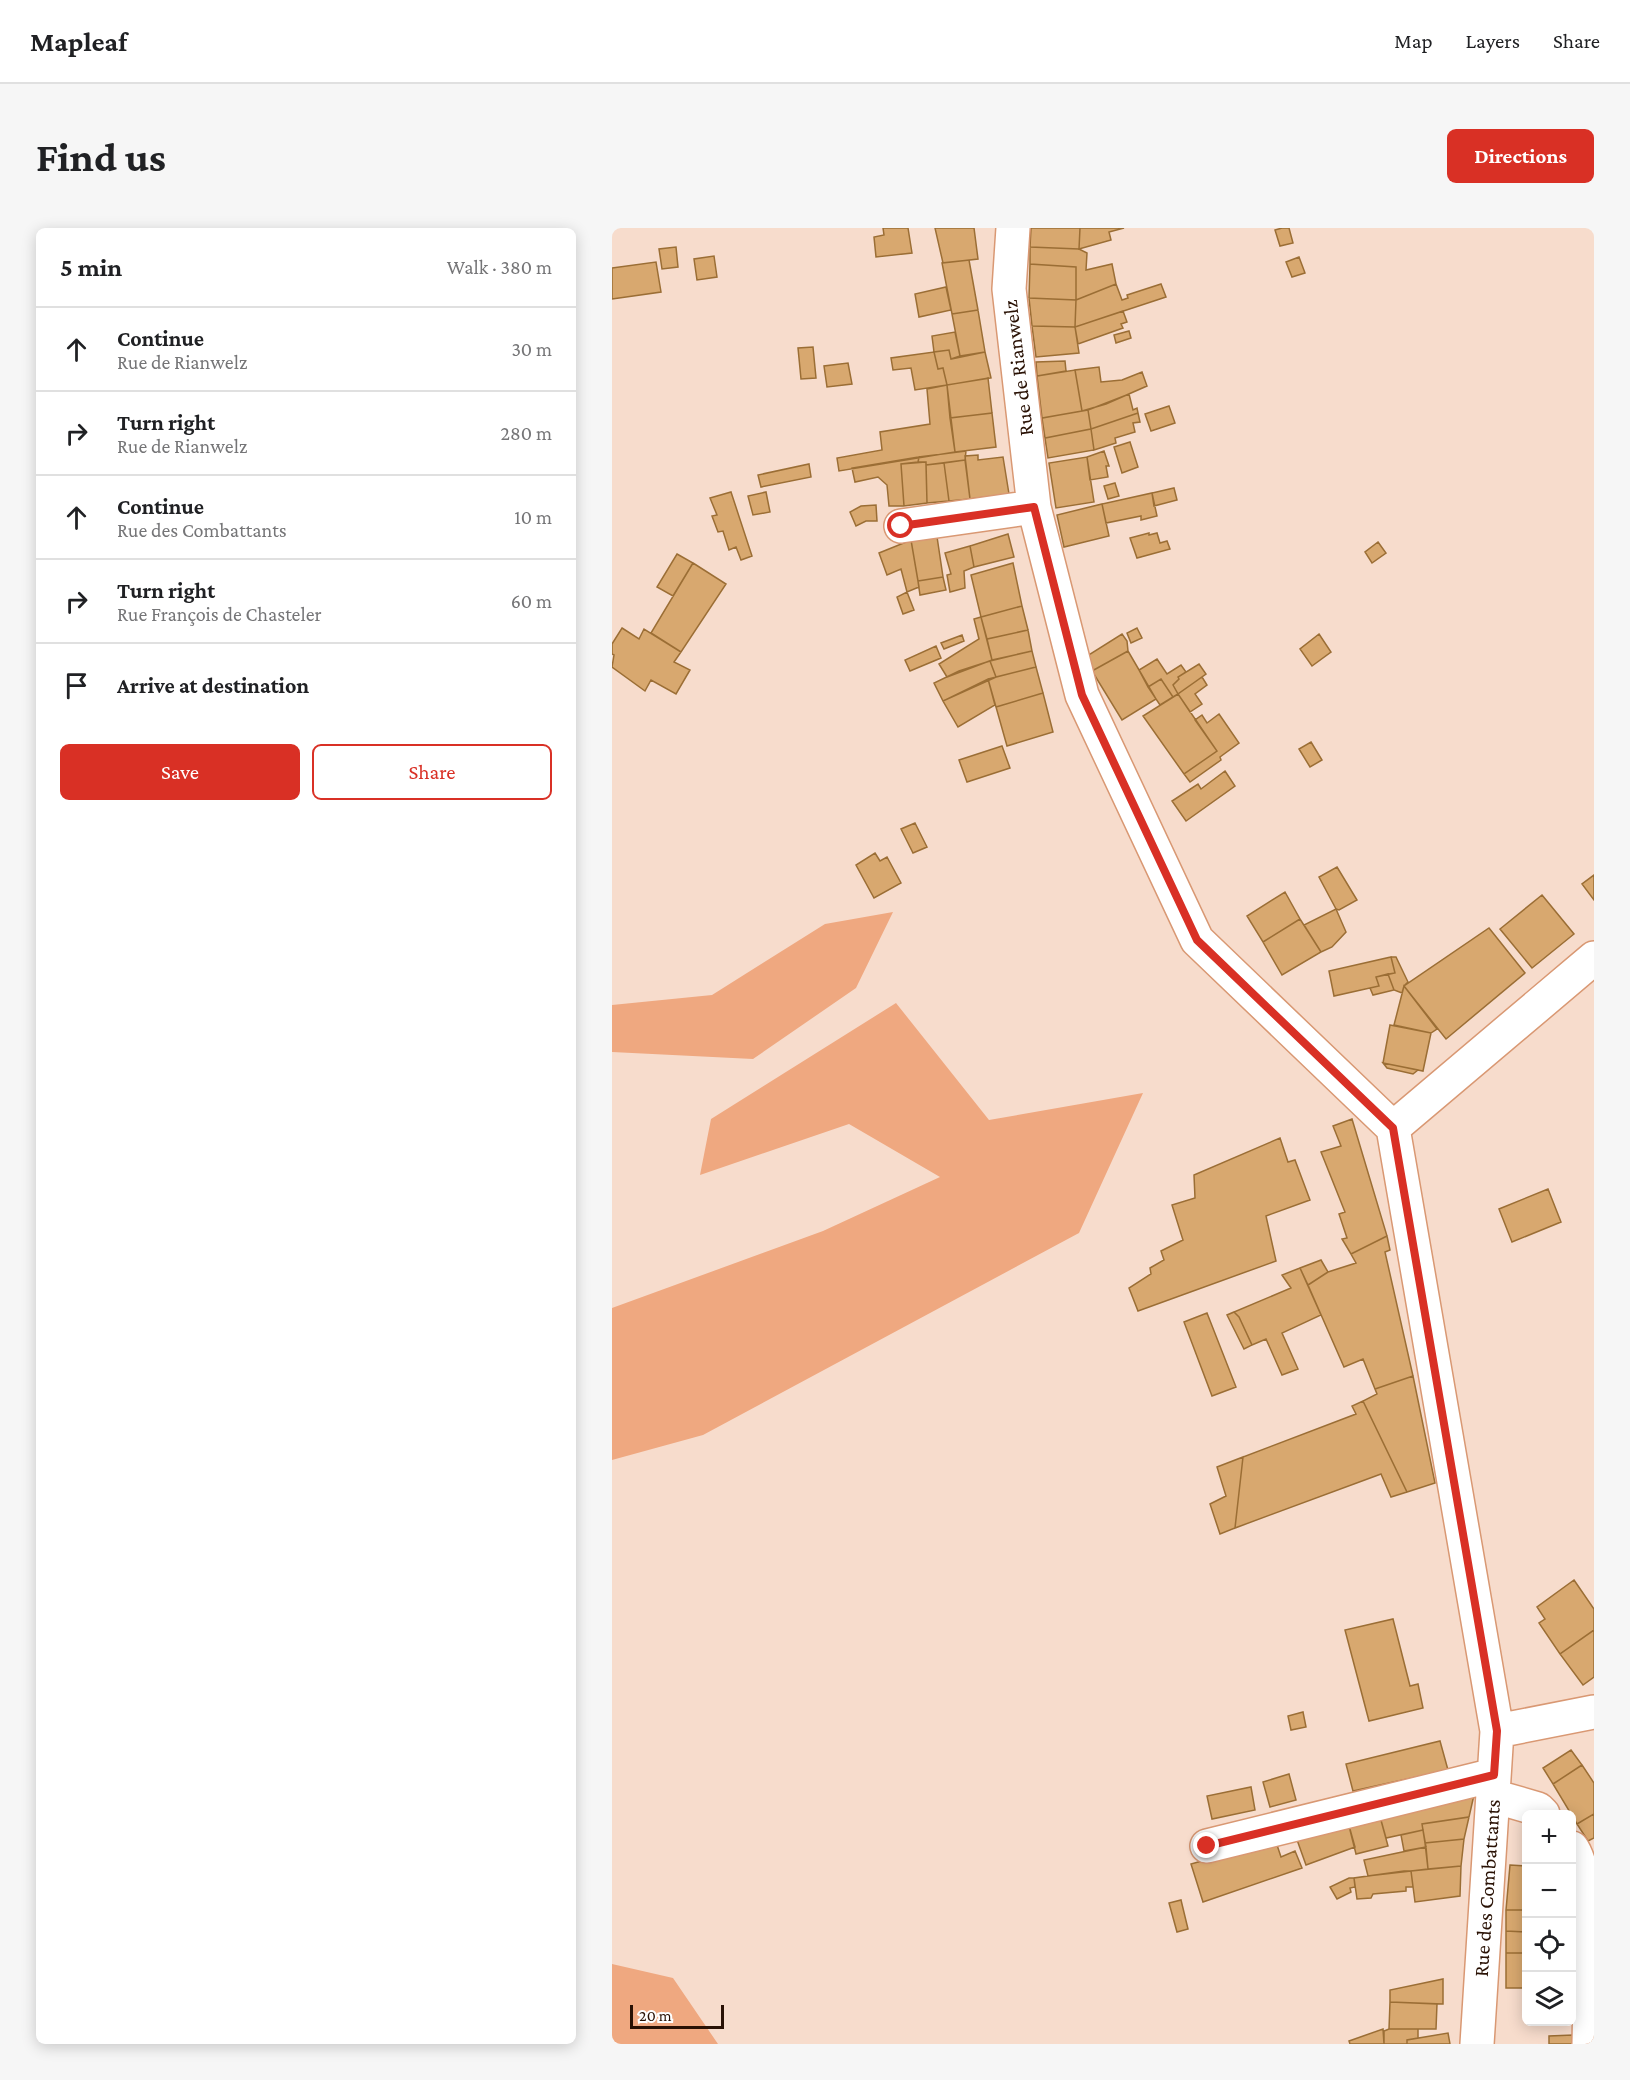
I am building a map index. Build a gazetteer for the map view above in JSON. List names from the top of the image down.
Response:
{
  "streets": {
    "street": ["Rue de Rianwelz", "Rue des Combattants"]
  },
  "scale_bar": "20 m",
  "page": {
    "header": "Mapleaf",
    "nav": ["Map", "Layers", "Share"],
    "buttons": [
      "Directions",
      ["Save", "Share"]
    ],
    "title": "Find us",
    "heading": ["5 min", "Walk · 380 m"],
    "list": [
      ["Continue", "Rue de Rianwelz", "30 m"],
      ["Turn right", "Rue de Rianwelz", "280 m"],
      ["Continue", "Rue des Combattants", "10 m"],
      ["Turn right", "Rue François de Chasteler", "60 m"],
      "Arrive at destination"
    ],
    "map_buttons": ["+", "−"],
    "scale": "20 m"
  }
}
